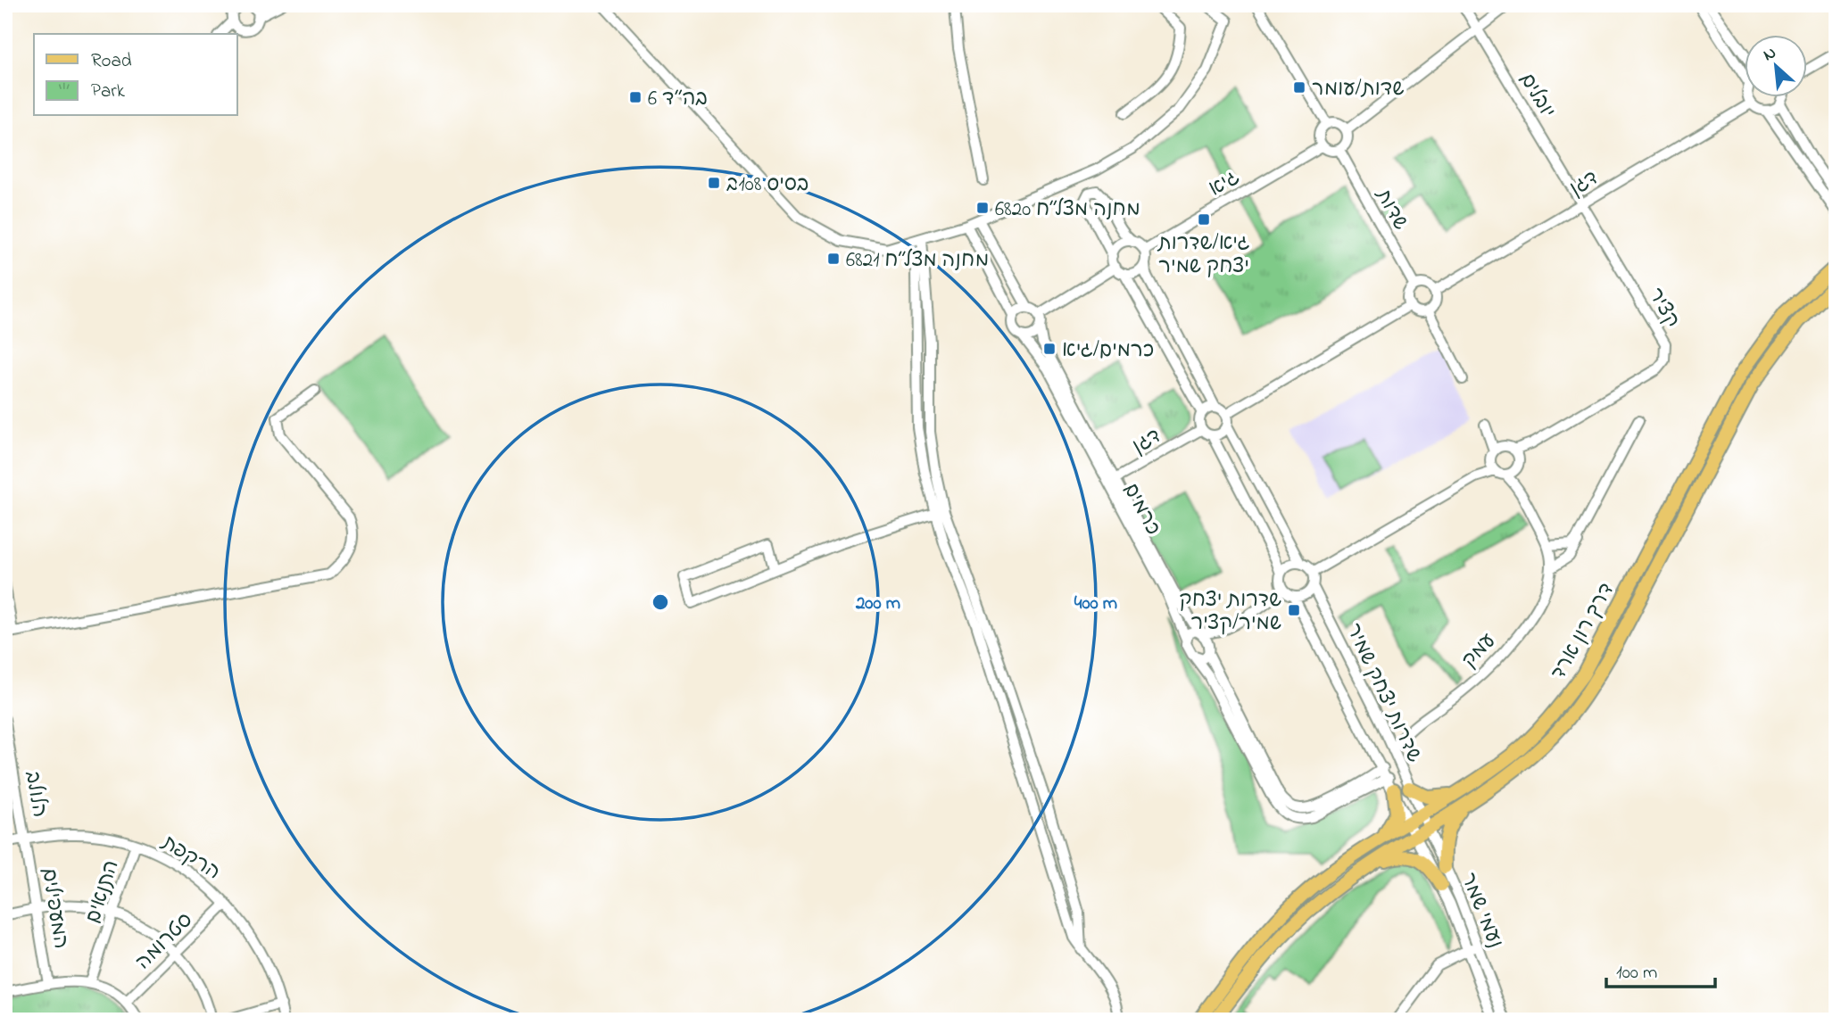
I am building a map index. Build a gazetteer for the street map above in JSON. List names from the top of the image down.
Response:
{
  "streets": {
    "main road": ["דרך רון ארד"],
    "street": [
      "יובלים",
      "גיא",
      "דגן",
      "שדות",
      "קציר",
      "כרמים",
      "עמק",
      "שדרות יצחק שמיר",
      "הלולב",
      "הרקפת",
      "התנאים",
      "המעפילים",
      "נעמי שמר",
      "סטרומה"
    ]
  },
  "crossings": [
    ["יובלים", "דגן"],
    ["יובלים", "קציר"],
    ["גיא", "שדות"],
    ["דגן", "שדות"],
    ["דגן", "קציר"],
    ["דגן", "כרמים"],
    ["דרך רון ארד", "שדרות יצחק שמיר"],
    ["דרך רון ארד", "נעמי שמר"],
    ["עמק", "שדרות יצחק שמיר"],
    ["שדרות יצחק שמיר", "נעמי שמר"],
    ["הלולב", "הרקפת"],
    ["הלולב", "המעפילים"],
    ["הרקפת", "התנאים"],
    ["הרקפת", "המעפילים"],
    ["הרקפת", "סטרומה"]
  ],
  "places": {
    "transit": [
      "שדות/עומר",
      "בה״ד 6",
      "בסיס 108ב",
      "מחנה מצל״ח 6820",
      "גיא/שדרות יצחק שמיר",
      "מחנה מצל״ח 6821",
      "כרמים/גיא",
      "שדרות יצחק שמיר/קציר"
    ]
  },
  "legend": ["Road", "Park"],
  "scale_bar": "100 m",
  "north": "top left",
  "rings": ["200 m", "400 m"]
}
